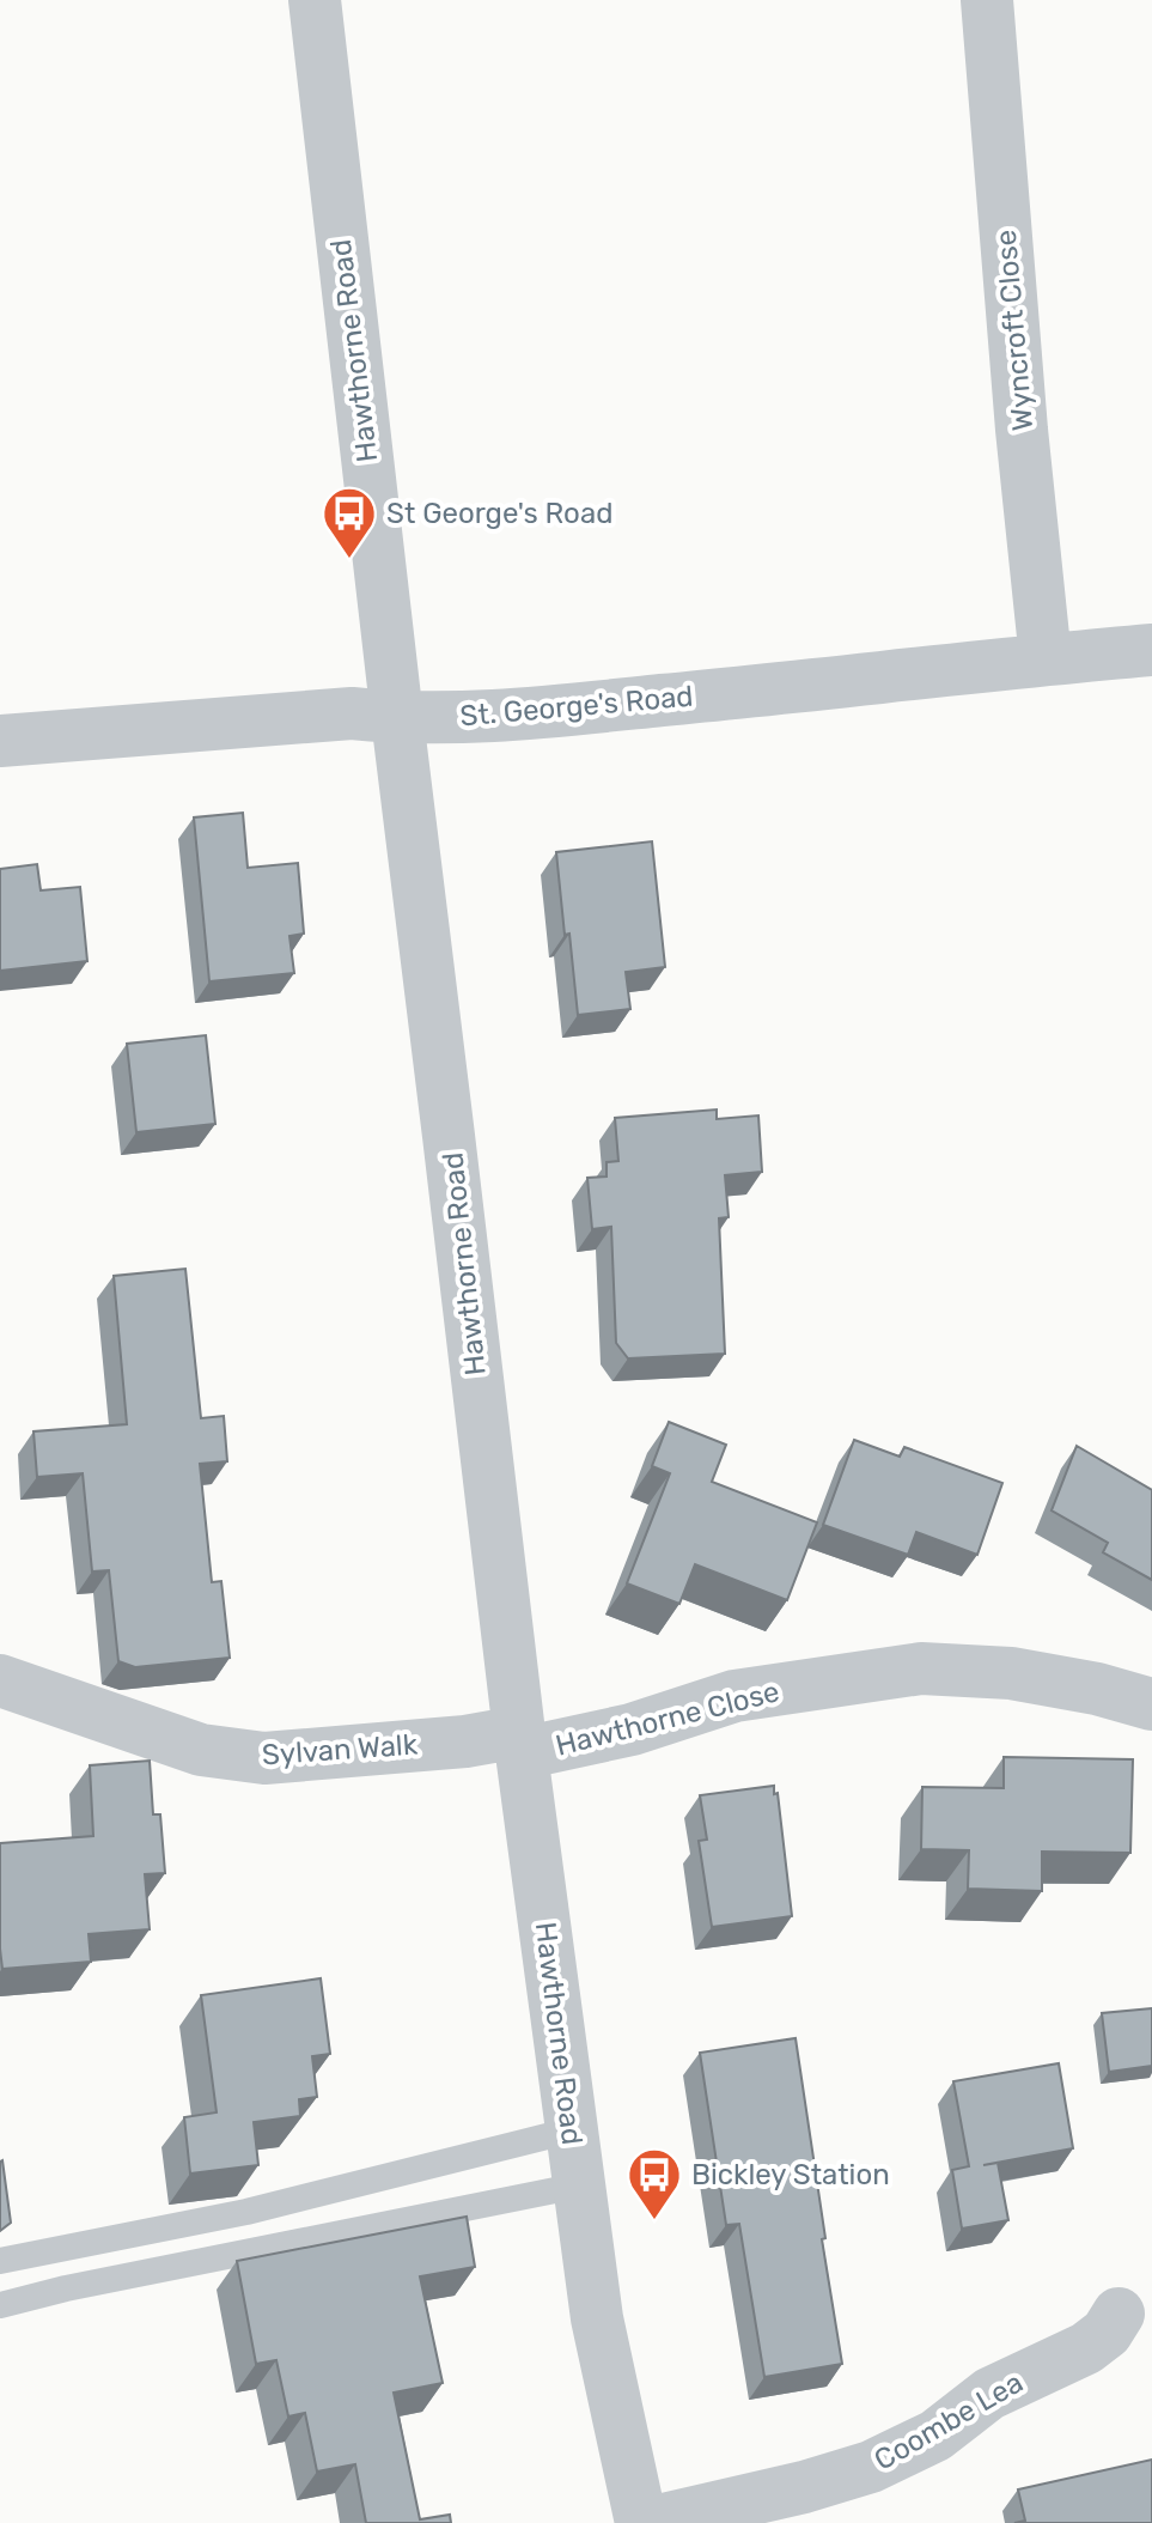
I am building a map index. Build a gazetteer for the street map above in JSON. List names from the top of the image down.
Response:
{
  "streets": {
    "street": [
      "Wyncroft Close",
      "Hawthorne Road",
      "St. George's Road",
      "Hawthorne Close",
      "Sylvan Walk",
      "Coombe Lea"
    ]
  },
  "crossings": [
    ["Wyncroft Close", "St. George's Road"],
    ["Hawthorne Road", "St. George's Road"],
    ["Hawthorne Road", "Hawthorne Close"],
    ["Hawthorne Road", "Sylvan Walk"],
    ["Hawthorne Road", "Coombe Lea"],
    ["Hawthorne Close", "Sylvan Walk"]
  ],
  "places": {
    "bus stop": ["St George's Road", "Bickley Station"]
  }
}
